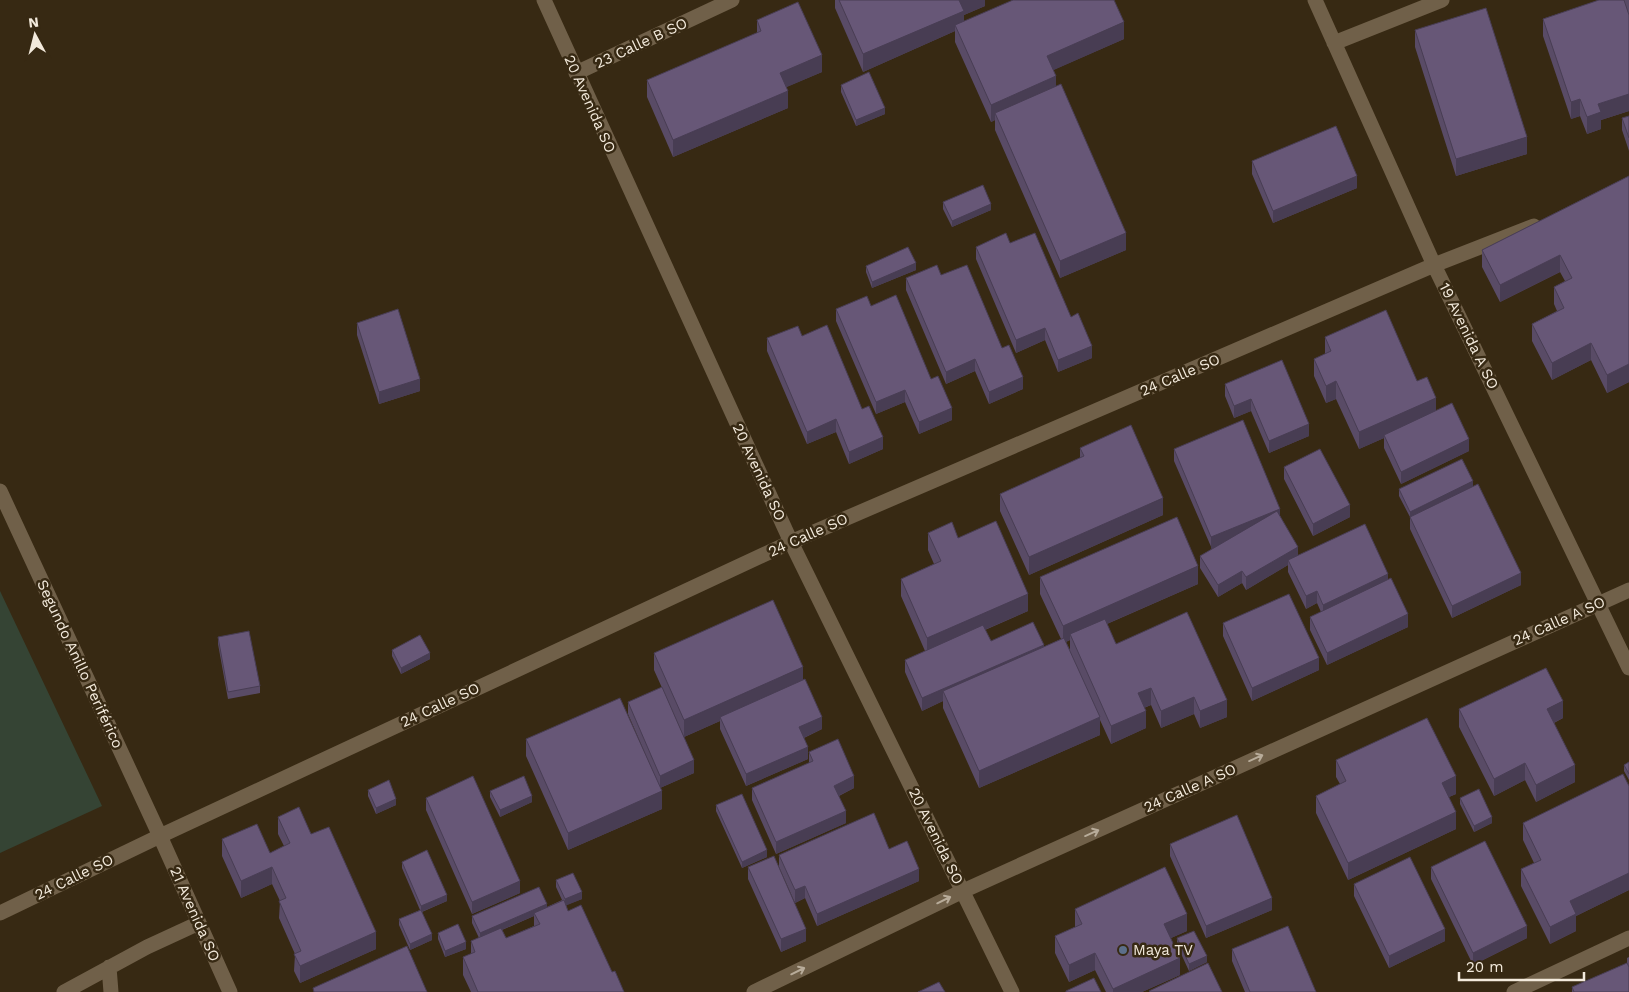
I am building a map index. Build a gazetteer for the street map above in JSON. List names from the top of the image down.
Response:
{
  "streets": {
    "street": [
      "23 Calle B SO",
      "20 Avenida SO",
      "19 Avenida A SO",
      "24 Calle SO",
      "24 Calle A SO",
      "Segundo Anillo Periférico",
      "21 Avenida SO"
    ]
  },
  "crossings": [
    ["23 Calle B SO", "20 Avenida SO"],
    ["20 Avenida SO", "24 Calle SO"],
    ["20 Avenida SO", "24 Calle A SO"],
    ["19 Avenida A SO", "24 Calle SO"],
    ["19 Avenida A SO", "24 Calle A SO"],
    ["24 Calle SO", "Segundo Anillo Periférico"],
    ["24 Calle SO", "21 Avenida SO"],
    ["Segundo Anillo Periférico", "21 Avenida SO"]
  ],
  "one_way": ["24 Calle A SO"],
  "places": ["Maya TV"],
  "scale_bar": "20 m",
  "north": "top"
}
